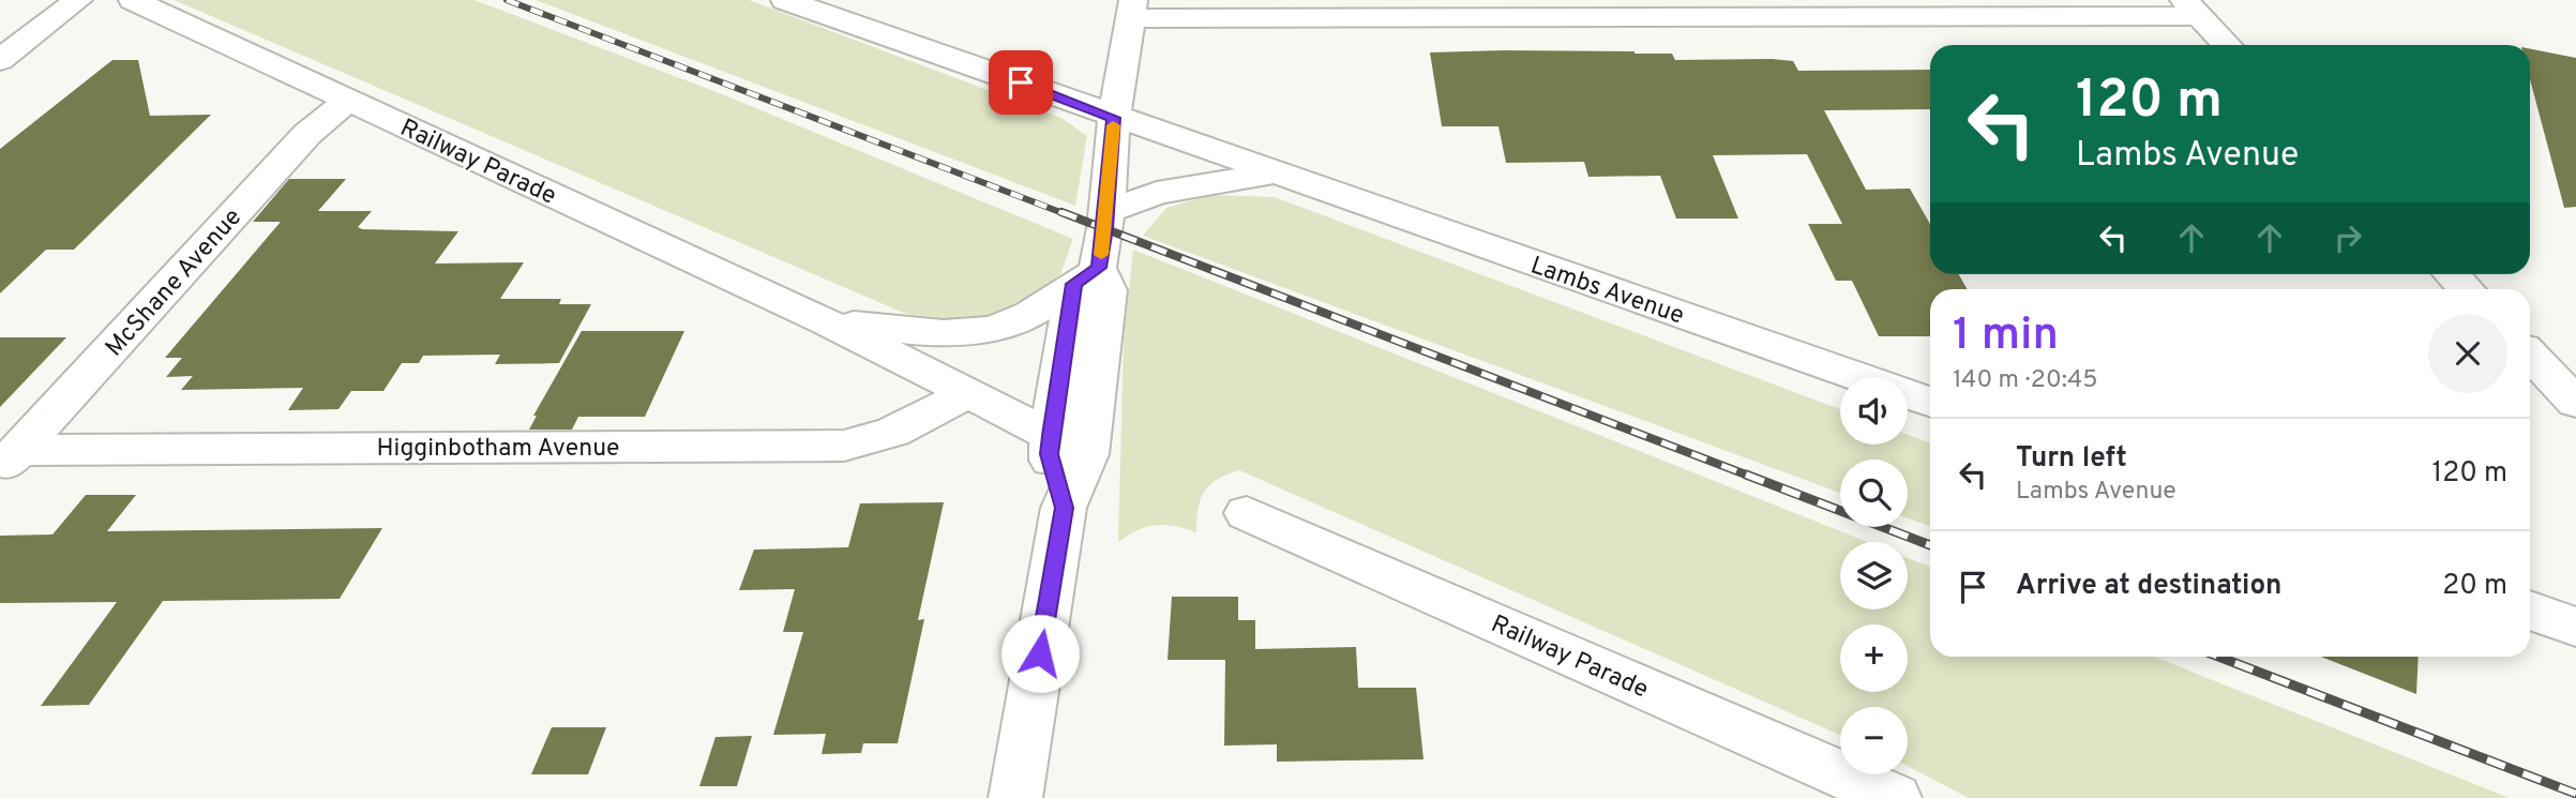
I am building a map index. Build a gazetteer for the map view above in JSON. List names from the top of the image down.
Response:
{
  "streets": {
    "street": [
      "Railway Parade",
      "McShane Avenue",
      "Lambs Avenue",
      "Higginbotham Avenue"
    ]
  },
  "crossings": [
    ["Railway Parade", "McShane Avenue"],
    ["Railway Parade", "Higginbotham Avenue"],
    ["McShane Avenue", "Higginbotham Avenue"]
  ],
  "page": {
    "turn": ["120 m", "Lambs Avenue"],
    "heading": ["1 min", "140 m · 20:45"],
    "map_buttons": ["+", "−"],
    "list": [
      {
        "name": "Turn left",
        "note": "Lambs Avenue",
        "value": "120 m"
      },
      {
        "name": "Arrive at destination",
        "value": "20 m"
      }
    ]
  }
}
